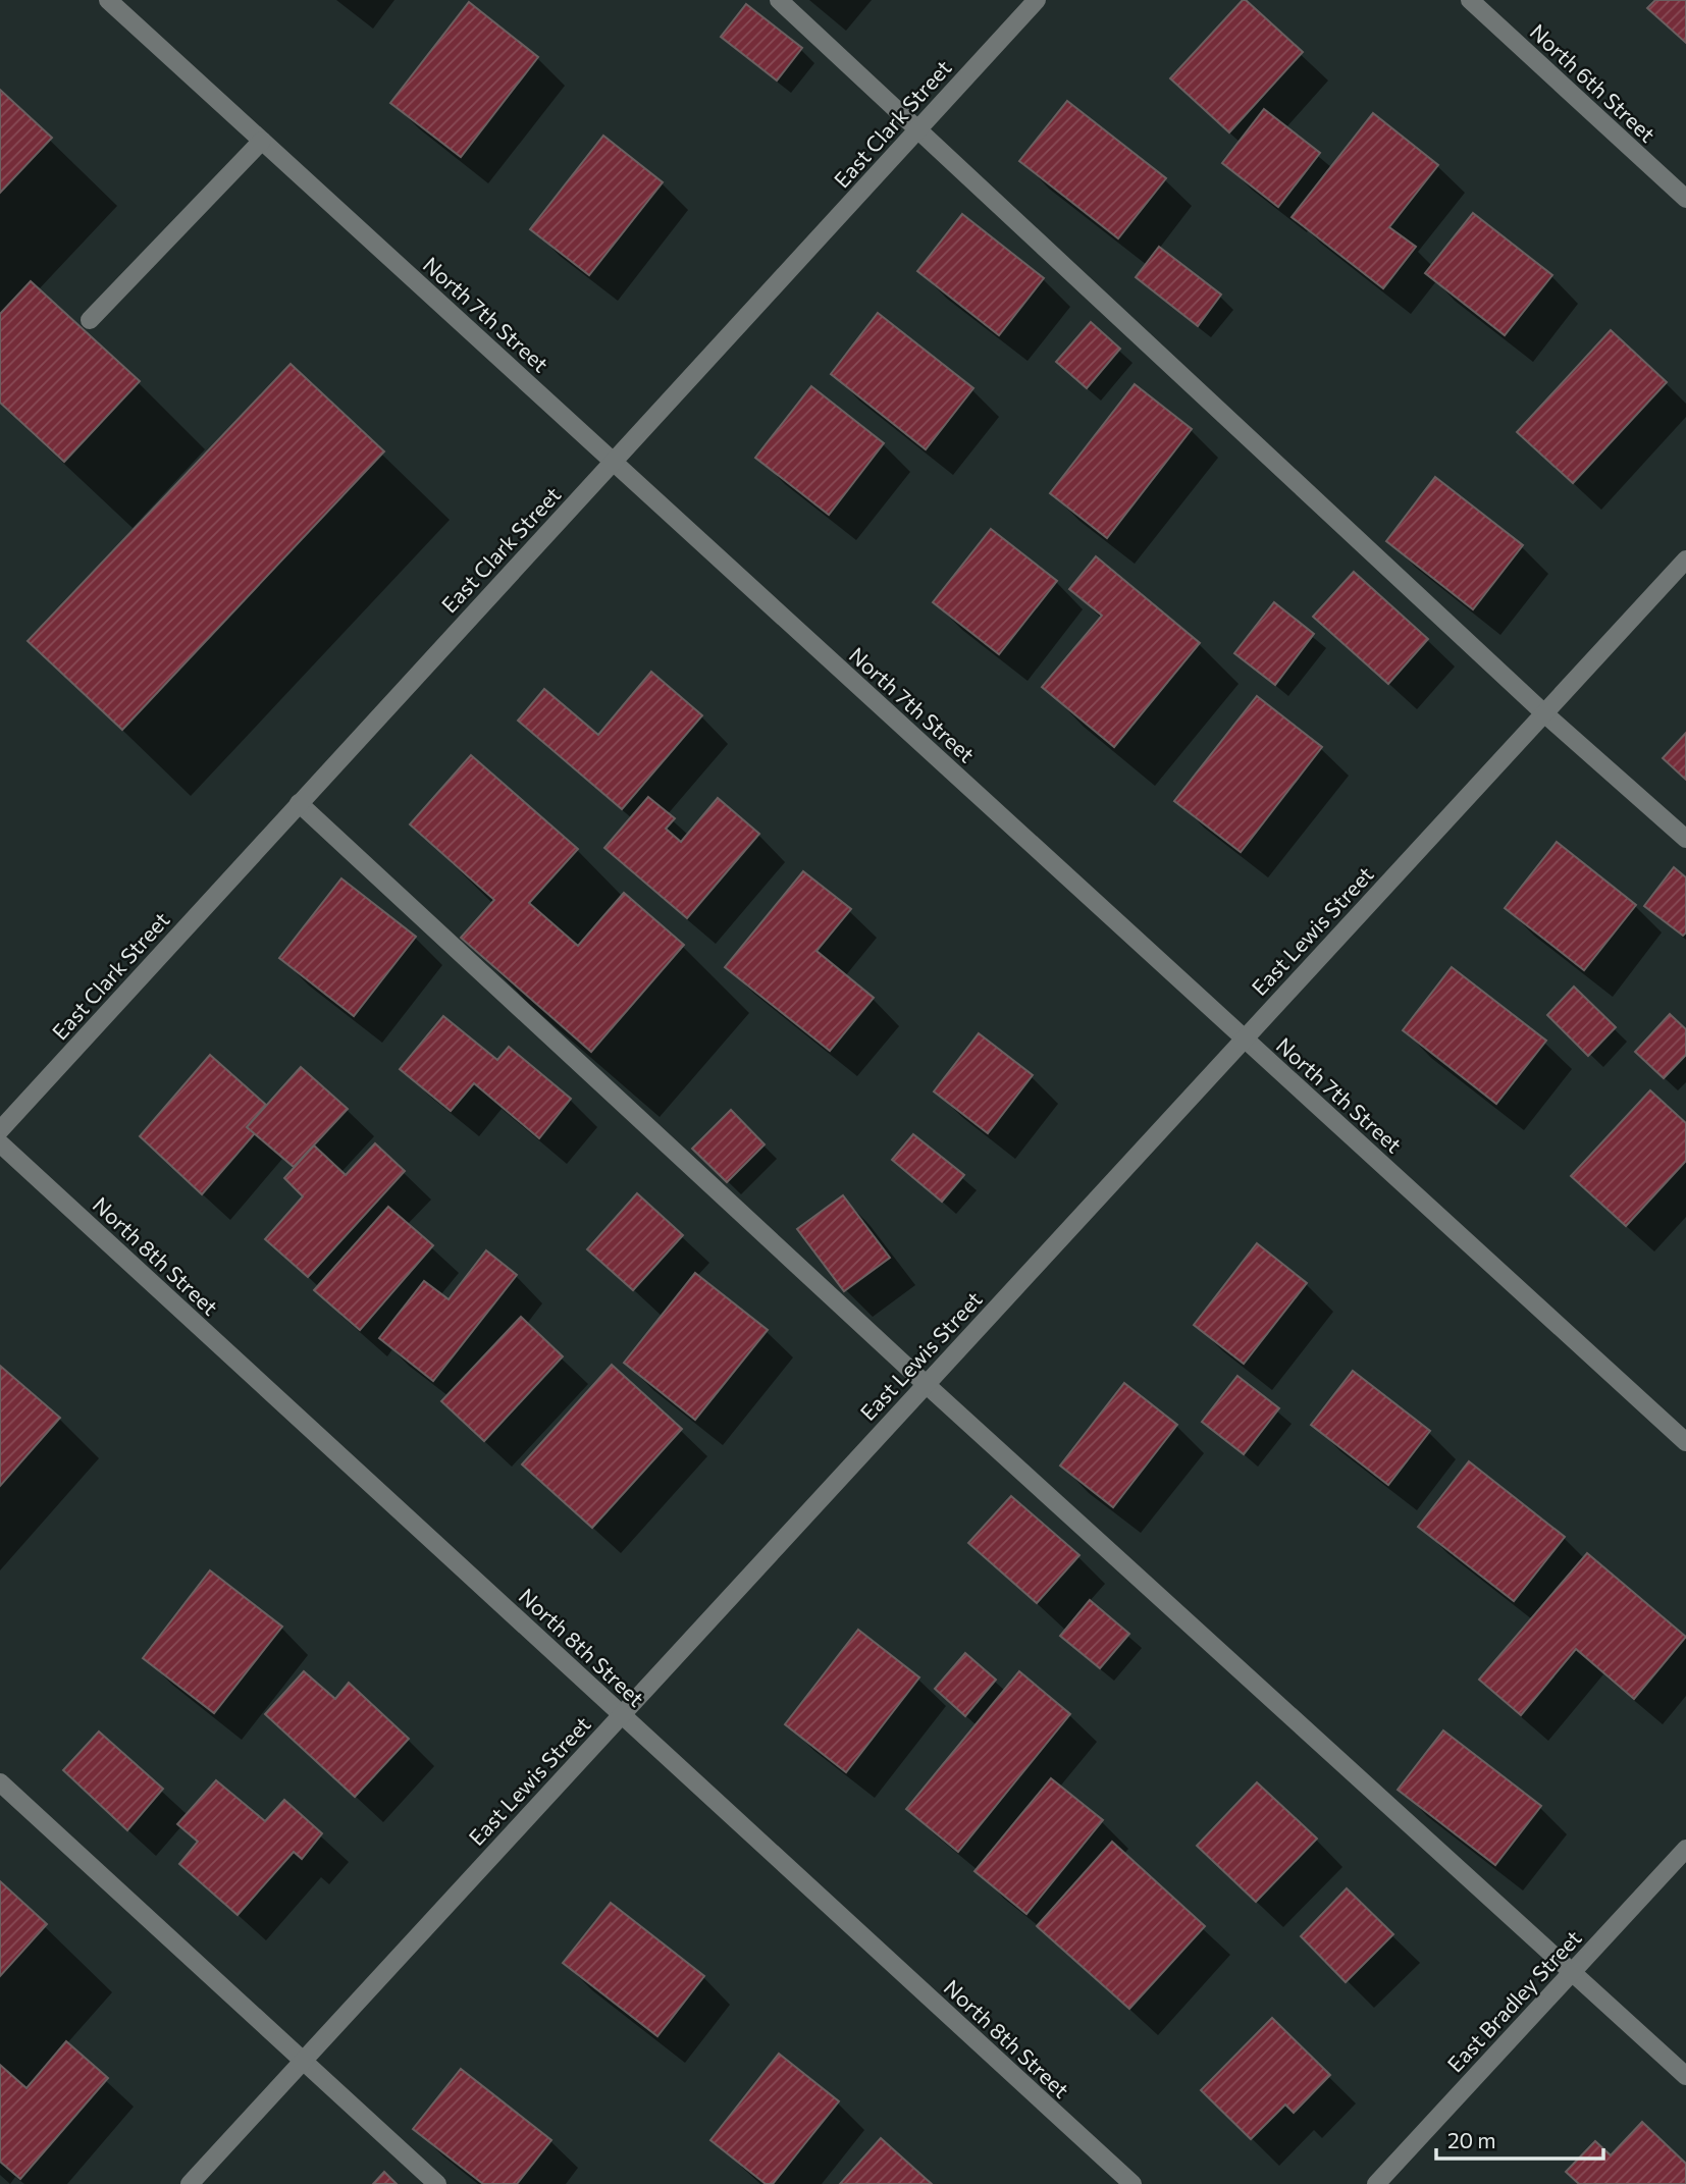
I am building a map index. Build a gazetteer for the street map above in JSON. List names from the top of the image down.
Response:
{
  "streets": {
    "street": [
      "North 6th Street",
      "East Clark Street",
      "North 7th Street",
      "East Lewis Street",
      "North 8th Street",
      "East Bradley Street"
    ]
  },
  "crossings": [
    ["East Clark Street", "North 7th Street"],
    ["North 7th Street", "East Lewis Street"],
    ["East Lewis Street", "North 8th Street"]
  ],
  "scale_bar": "20 m"
}
